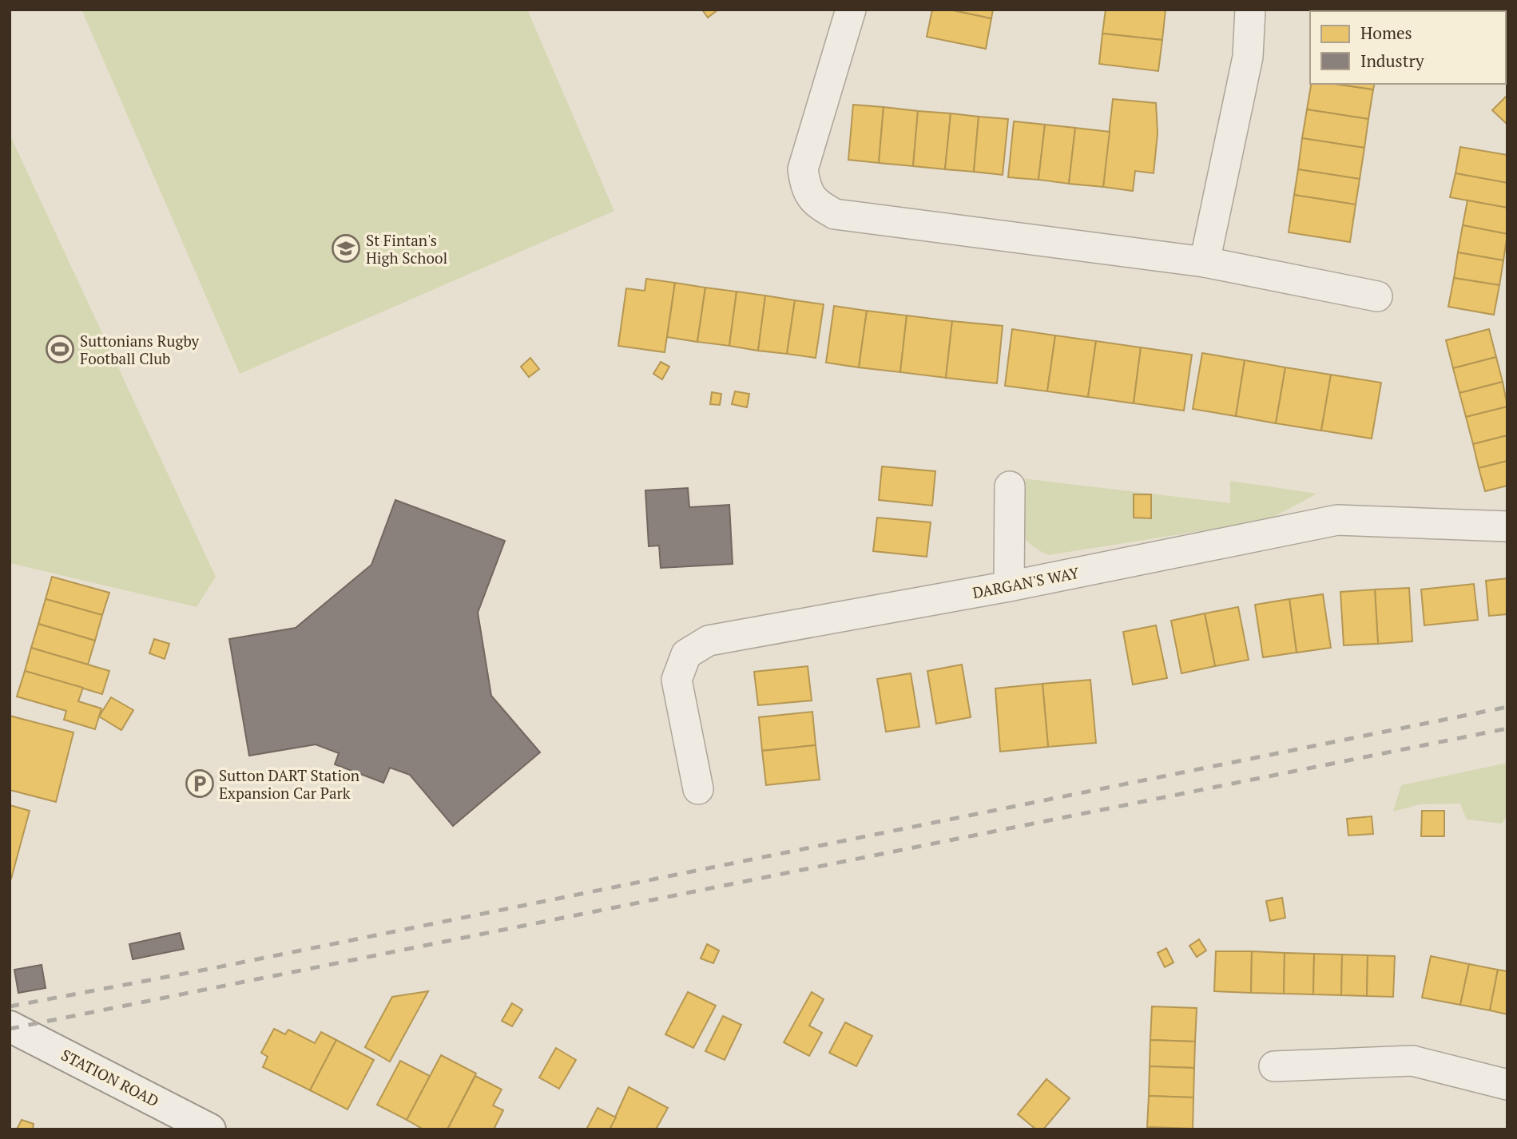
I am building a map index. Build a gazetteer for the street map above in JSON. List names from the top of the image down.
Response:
{
  "streets": {
    "main road": ["STATION ROAD"],
    "street": ["DARGAN'S WAY"]
  },
  "places": {
    "school or university": ["St Fintan's High School"],
    "sports": ["Suttonians Rugby Football Club"],
    "parking": ["Sutton DART Station Expansion Car Park"]
  },
  "legend": ["Homes", "Industry"]
}
